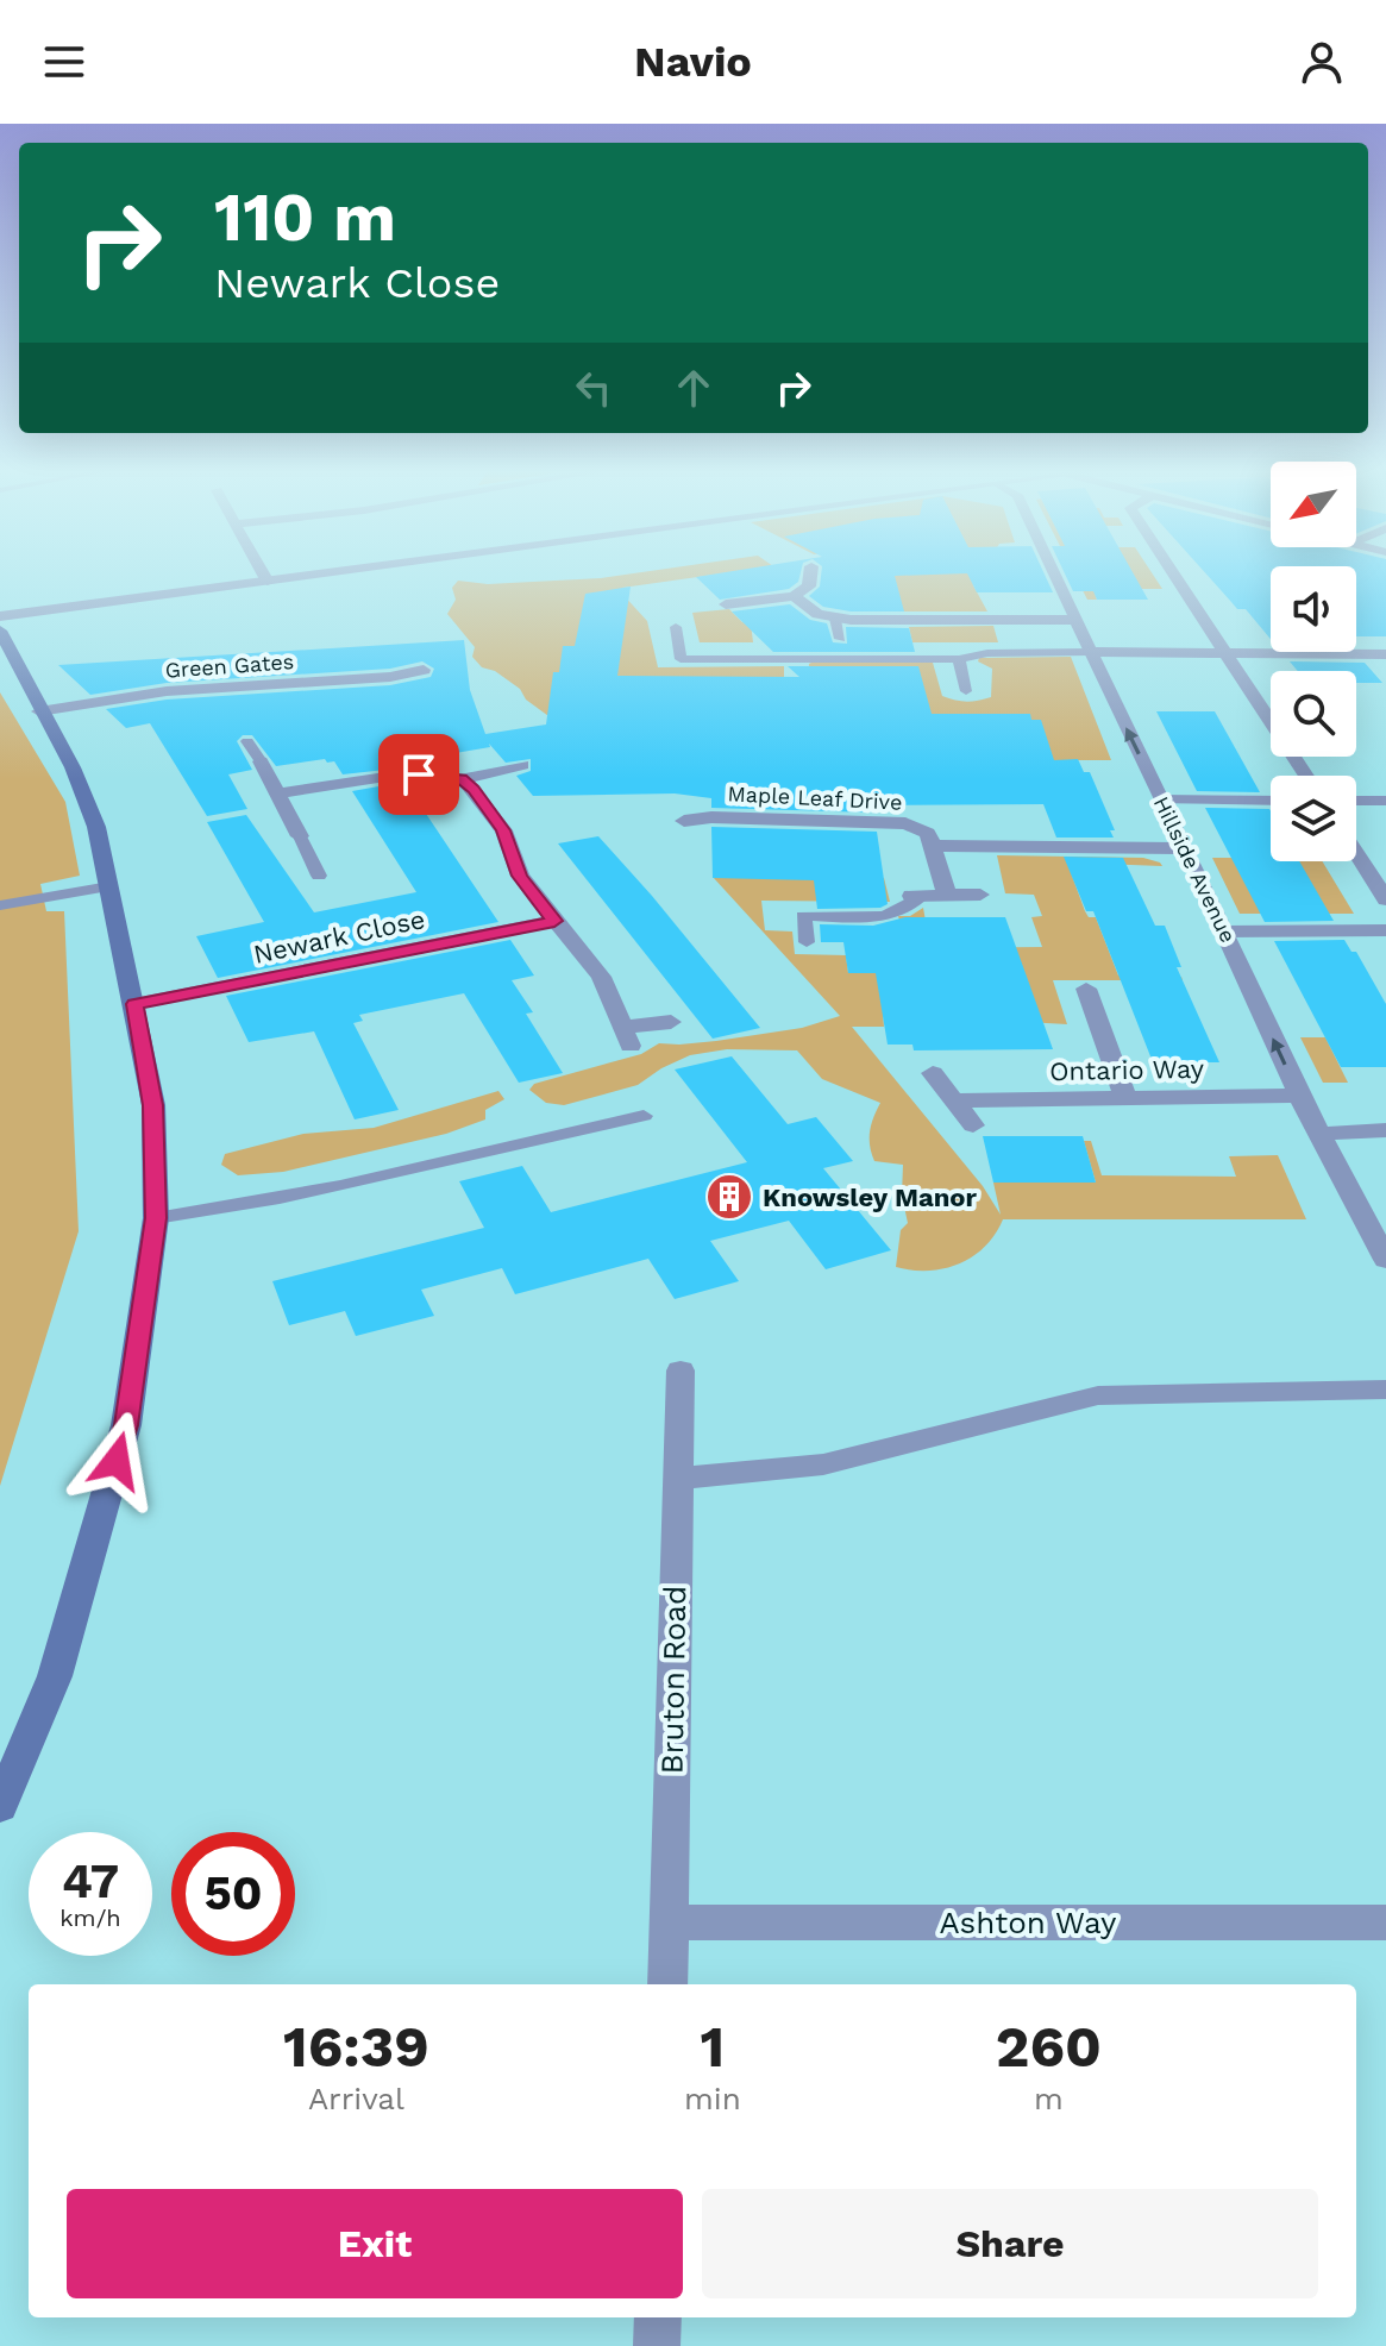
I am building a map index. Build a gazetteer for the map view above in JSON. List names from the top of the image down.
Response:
{
  "streets": {
    "street": [
      "Green Gates",
      "Maple Leaf Drive",
      "Hillside Avenue",
      "Newark Close",
      "Ontario Way",
      "Bruton Road",
      "Ashton Way"
    ]
  },
  "crossings": [
    ["Hillside Avenue", "Ontario Way"],
    ["Bruton Road", "Ashton Way"]
  ],
  "places": {
    "building": ["Knowsley Manor"]
  },
  "north": "bottom left",
  "page": {
    "header": "Navio",
    "turn": ["110 m", "Newark Close"],
    "speed": "47 km/h",
    "limit": "50",
    "eta": [
      "16:39",
      "Arrival",
      "1",
      "min",
      "260",
      "m"
    ],
    "buttons": ["Exit", "Share"]
  }
}
